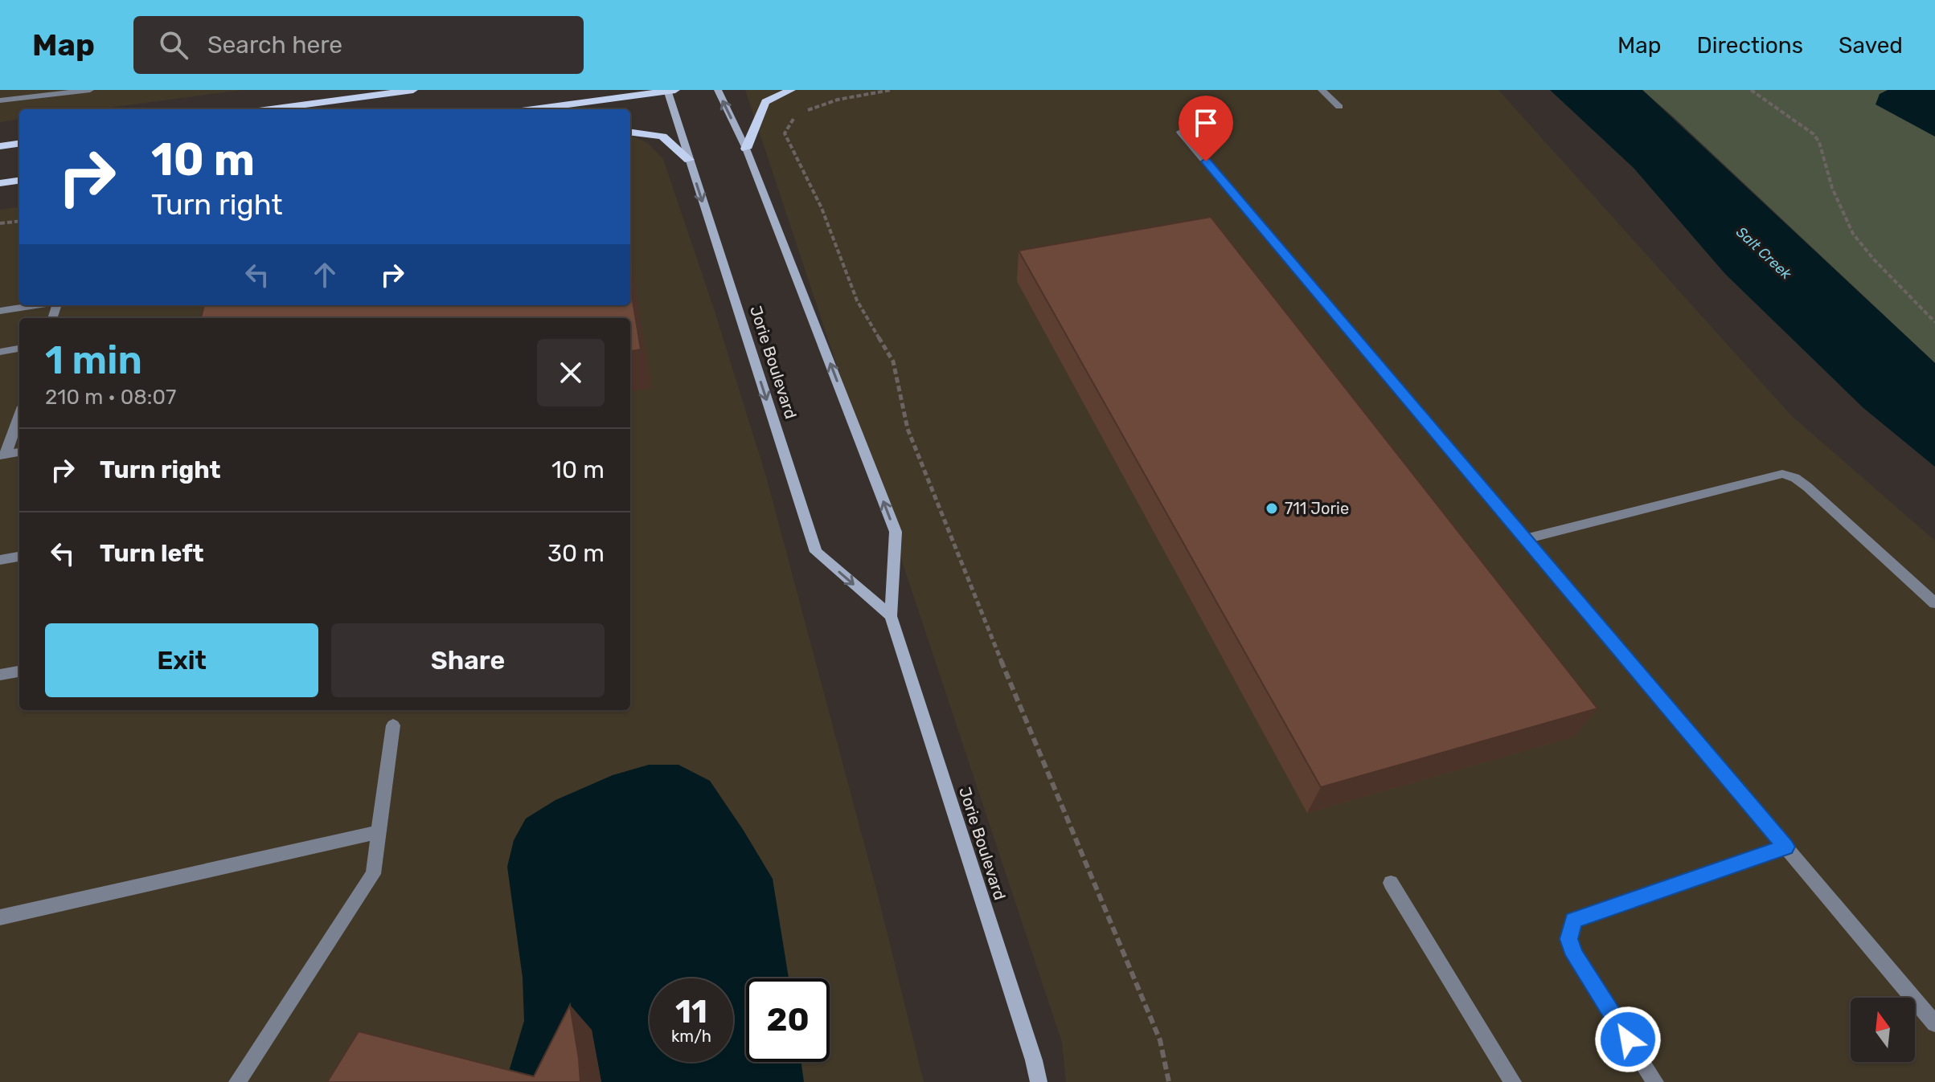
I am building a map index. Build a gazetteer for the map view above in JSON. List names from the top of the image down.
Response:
{
  "streets": {
    "main road": ["Jorie Boulevard"]
  },
  "water": ["Salt Creek"],
  "places": ["711 Jorie"],
  "north": "top",
  "page": {
    "header": "Map",
    "search": "Search here",
    "nav": ["Map", "Directions", "Saved"],
    "turn": ["10 m", "Turn right"],
    "heading": ["1 min", "210 m · 08:07"],
    "list": [
      {
        "name": "Turn right",
        "value": "10 m"
      },
      {
        "name": "Turn left",
        "value": "30 m"
      }
    ],
    "buttons": ["Exit", "Share"],
    "speed": "11 km/h",
    "limit": "20"
  }
}
